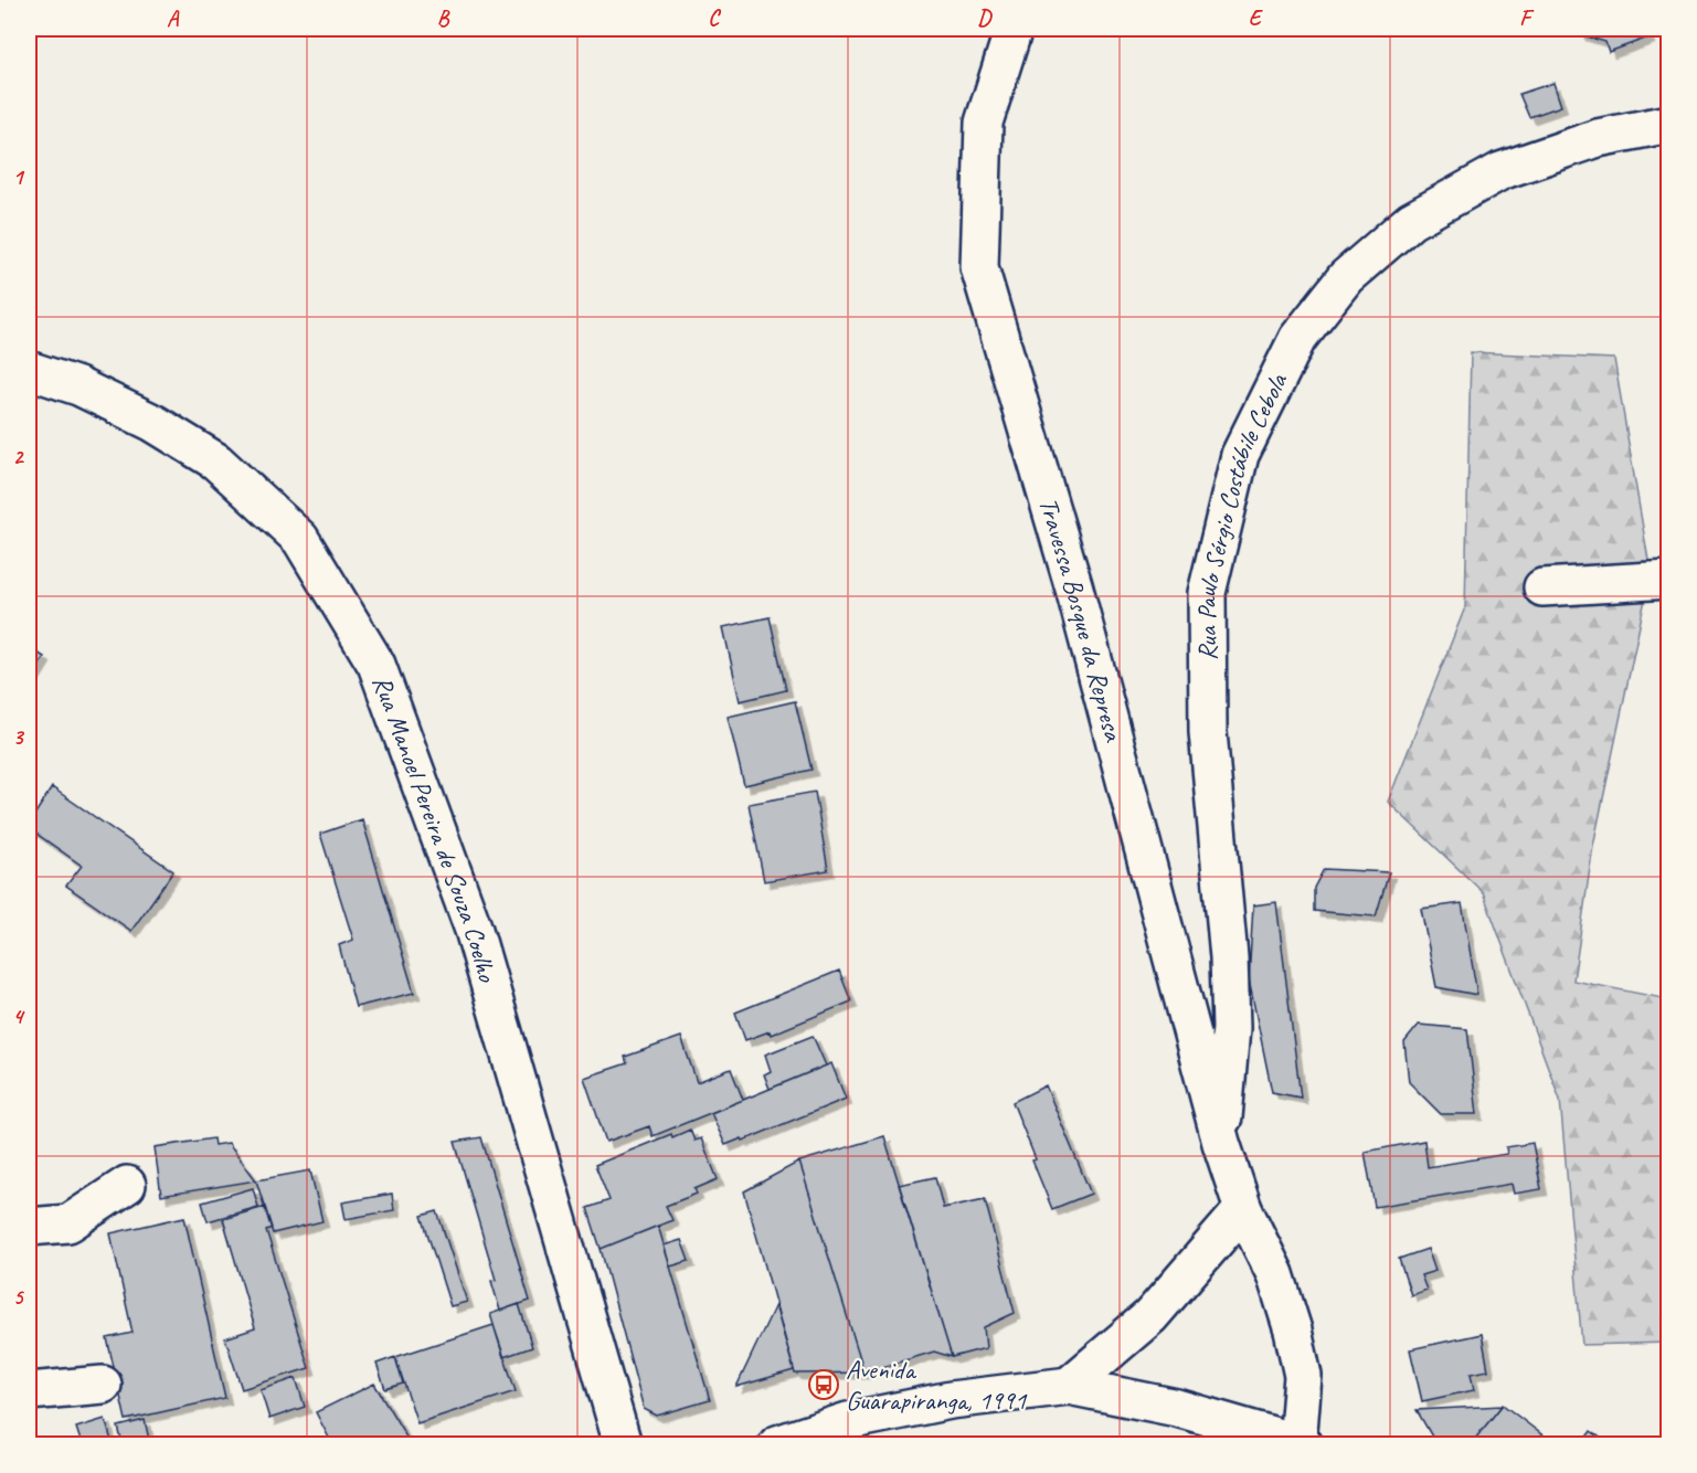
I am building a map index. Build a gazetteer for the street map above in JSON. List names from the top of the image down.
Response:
{
  "streets": {
    "street": ["Rua Paulo Sérgio Costábile Cebola", "Travessa Bosque da Represa", "Rua Manoel Pereira de Souza Coelho"]
  },
  "crossings": [
    ["Rua Paulo Sérgio Costábile Cebola", "Travessa Bosque da Represa"]
  ],
  "places": {
    "bus stop": ["Avenida Guarapiranga, 1991"]
  },
  "grid": {
    "columns": [
      "A",
      "B",
      "C",
      "D",
      "E",
      "F"
    ],
    "rows": [
      "1",
      "2",
      "3",
      "4",
      "5"
    ]
  }
}
